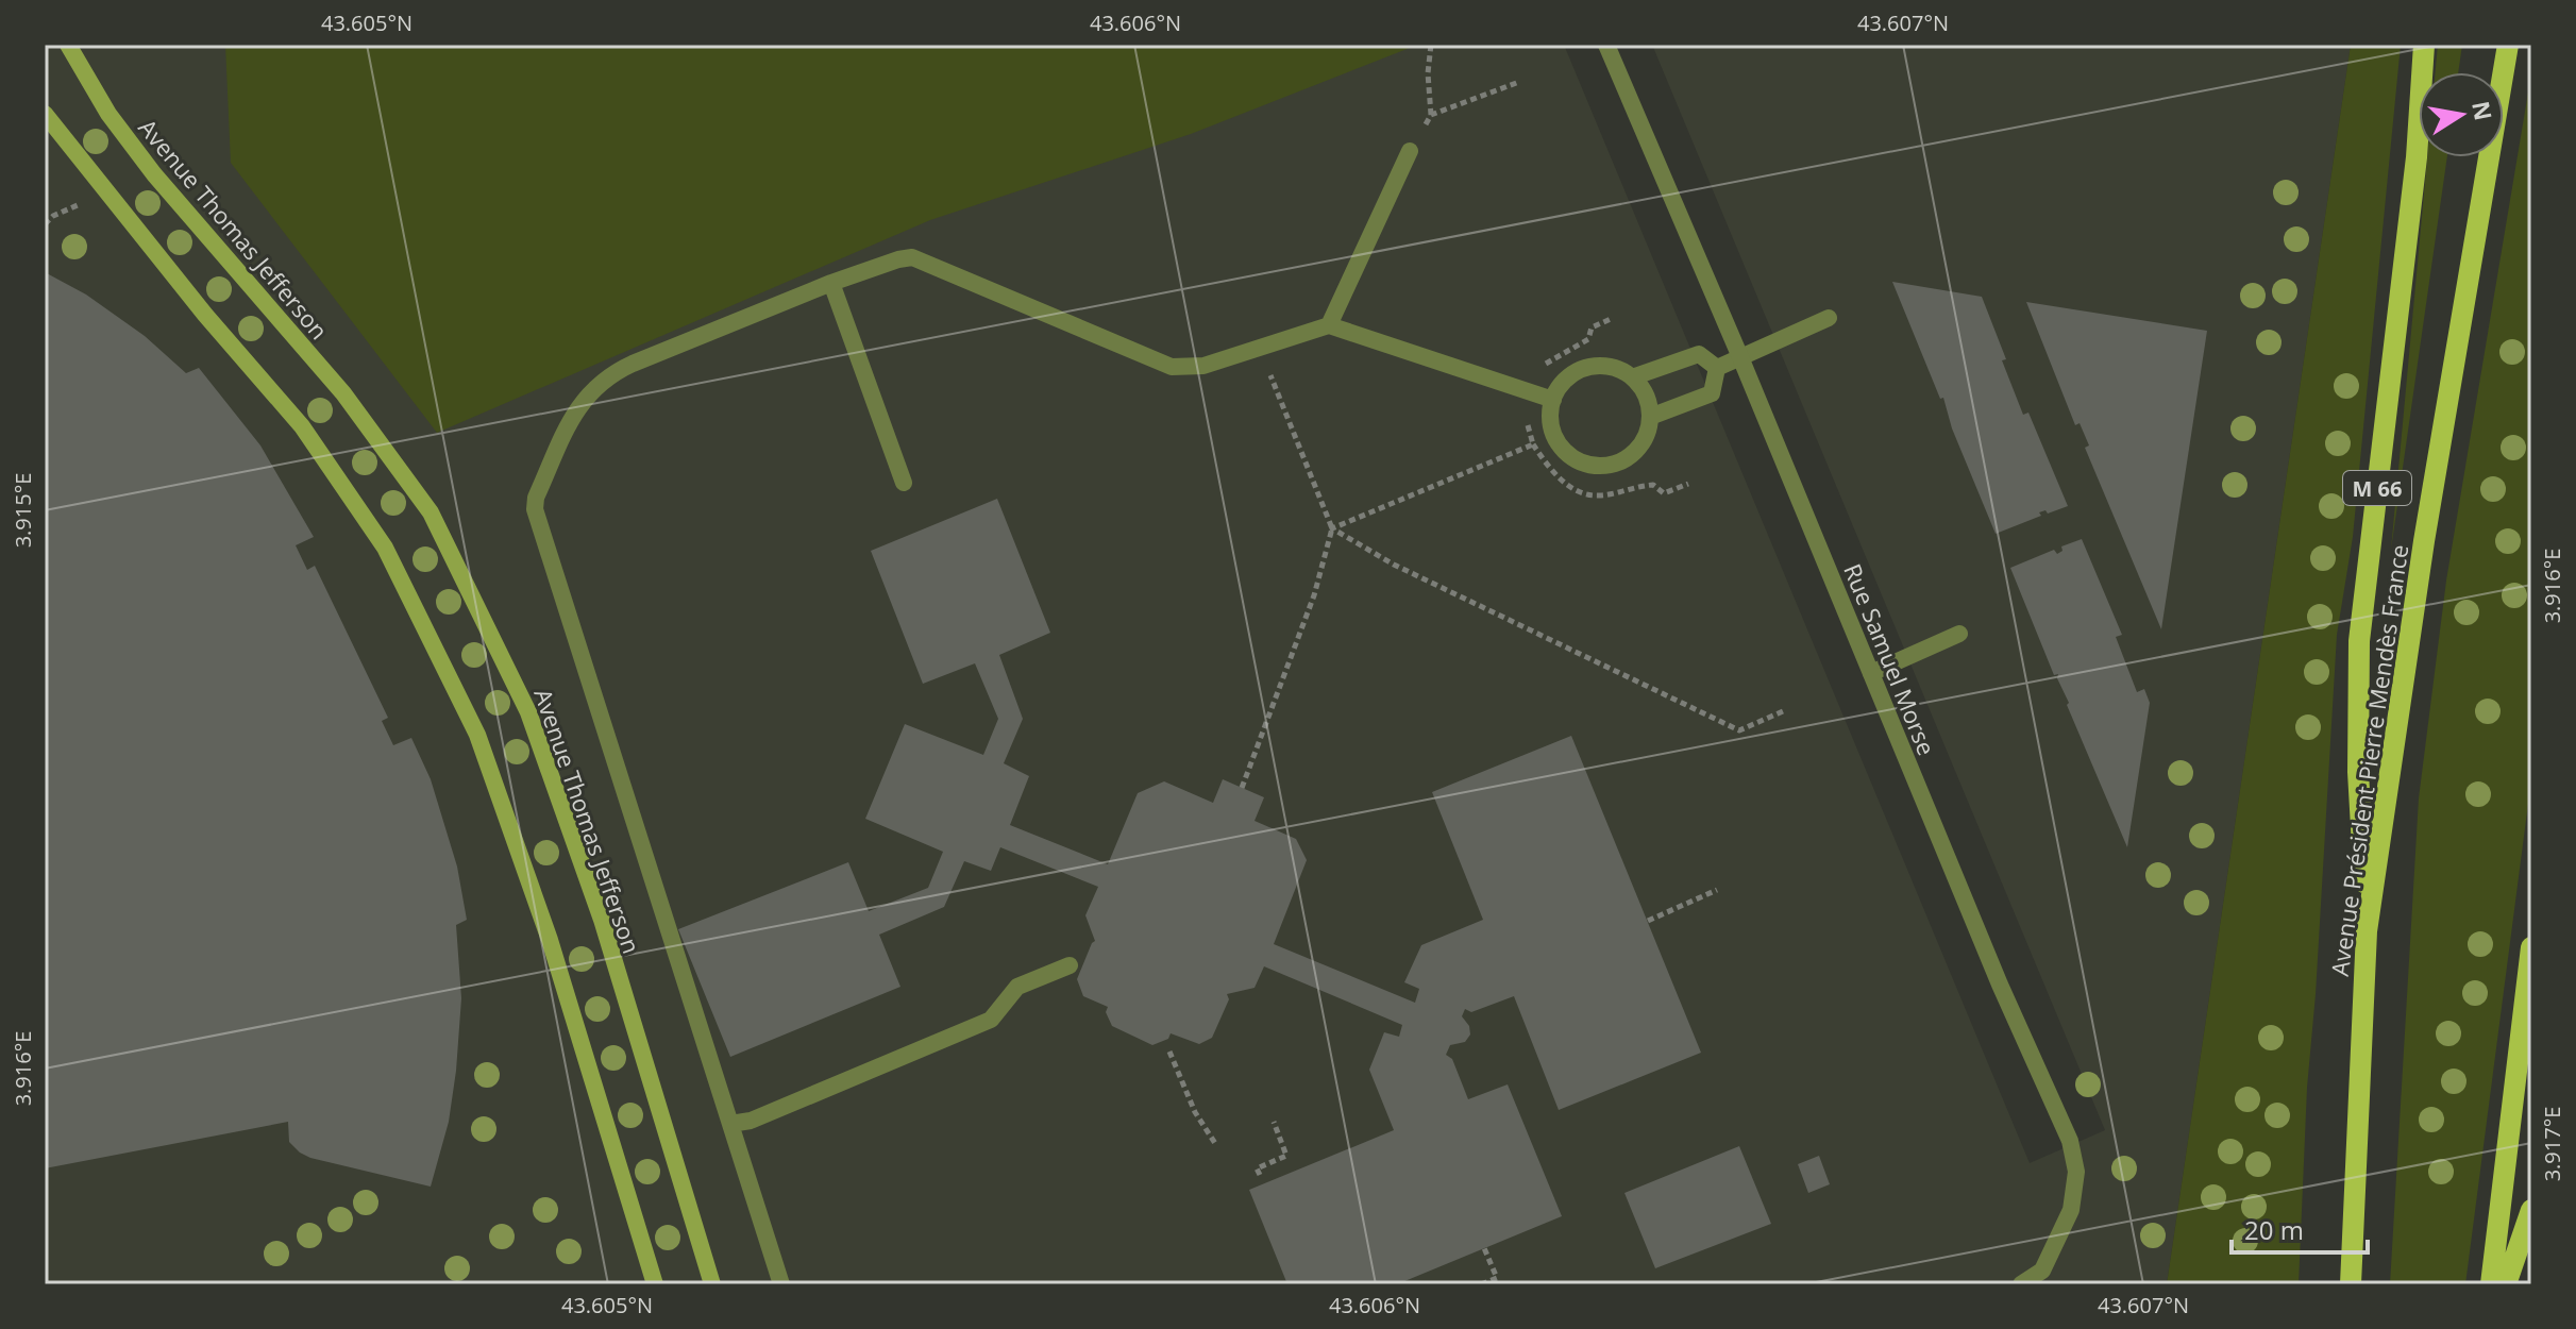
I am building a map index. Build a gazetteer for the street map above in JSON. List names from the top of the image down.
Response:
{
  "streets": {
    "main road": ["M 66", "Avenue Président Pierre Mendès France"],
    "street": ["Avenue Thomas Jefferson", "Rue Samuel Morse"]
  },
  "crossings": [
    ["M 66", "Avenue Président Pierre Mendès France"]
  ],
  "scale_bar": "20 m",
  "north": "right",
  "coordinates": [
    "43.605°N",
    "43.606°N",
    "43.607°N",
    "3.915°E",
    "3.916°E",
    "3.917°E"
  ]
}
